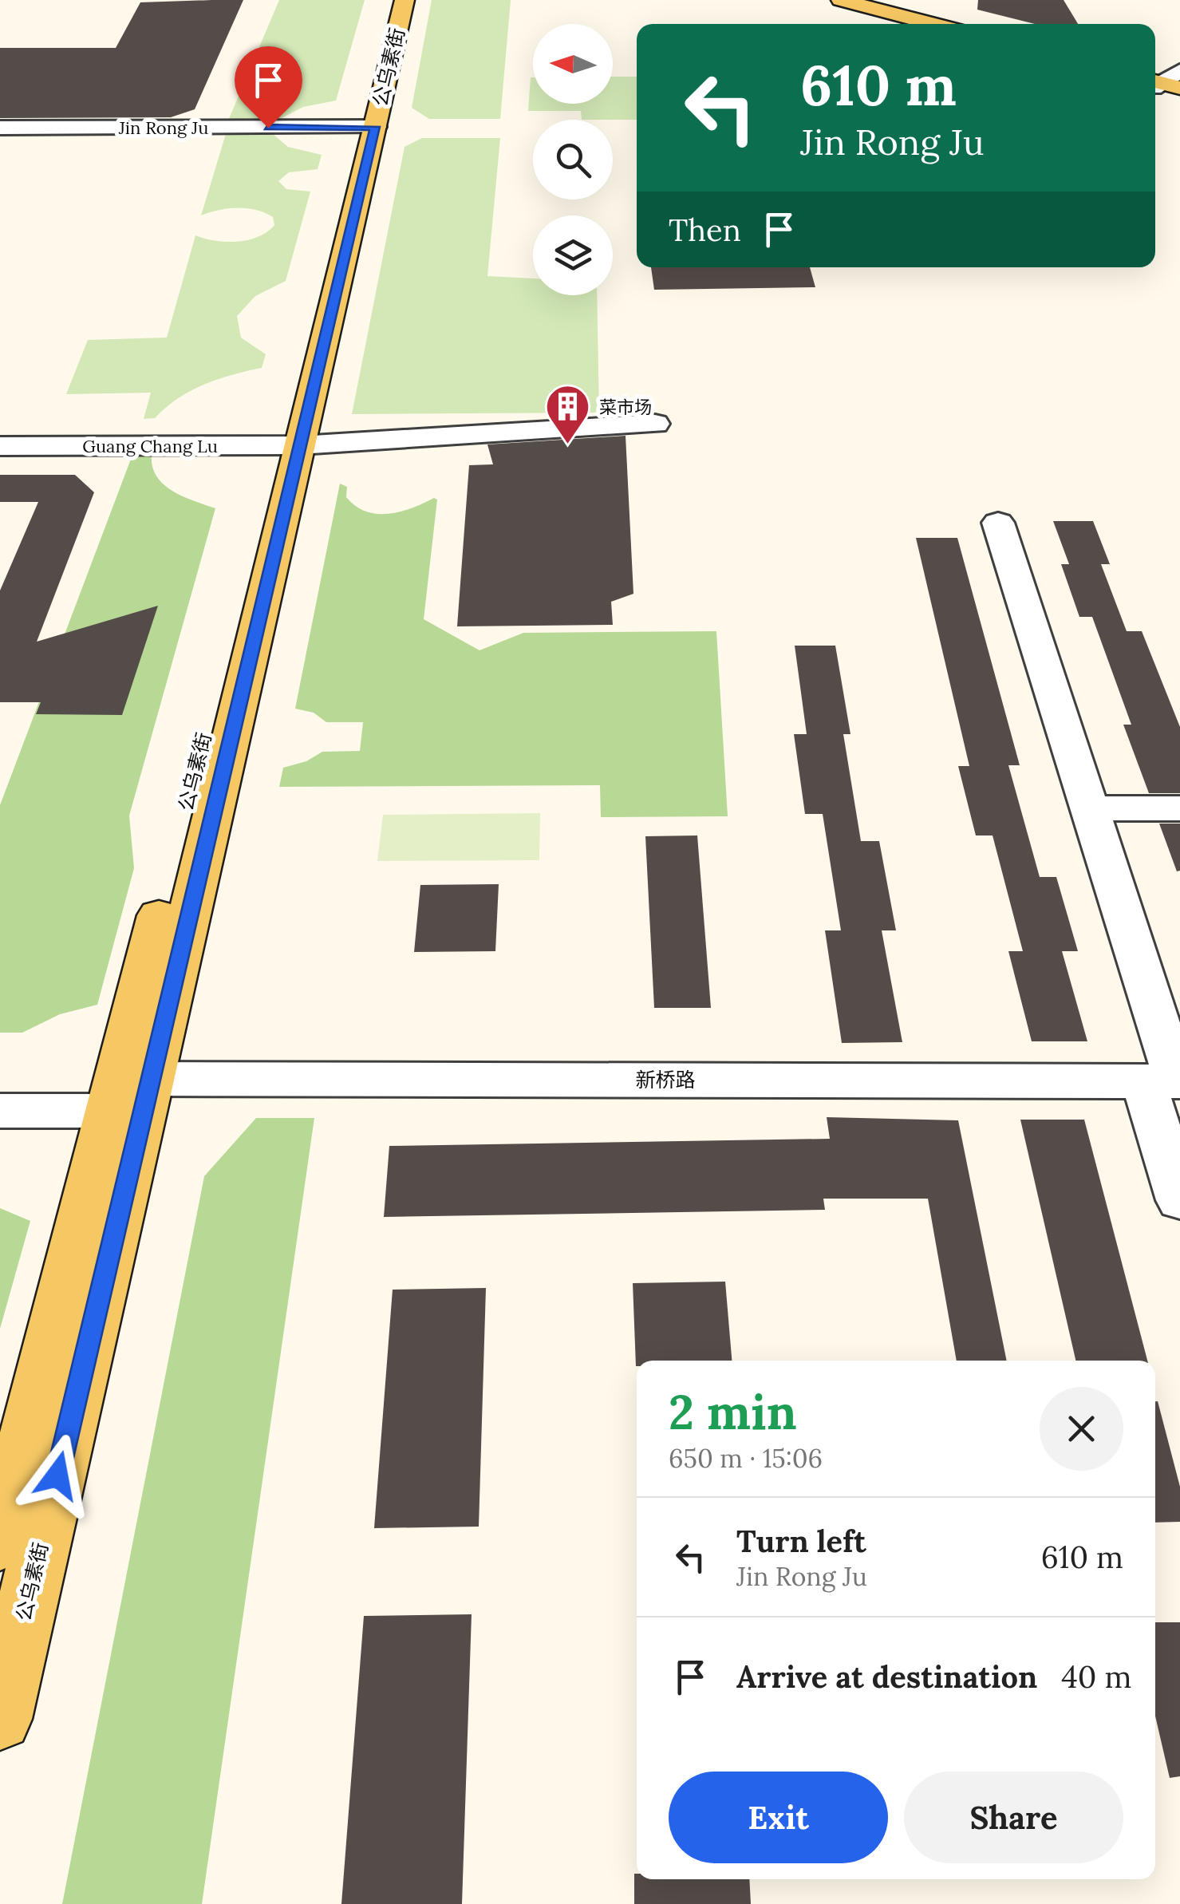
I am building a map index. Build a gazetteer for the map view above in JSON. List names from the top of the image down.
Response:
{
  "streets": {
    "main road": ["公乌素街"],
    "street": ["Jin Rong Ju", "Guang Chang Lu", "新桥路"]
  },
  "crossings": [
    ["公乌素街", "Jin Rong Ju"],
    ["公乌素街", "Guang Chang Lu"],
    ["公乌素街", "新桥路"]
  ],
  "places": {
    "building": ["菜市场"]
  },
  "north": "left",
  "page": {
    "turn": ["610 m", "Jin Rong Ju"],
    "then": "Then",
    "heading": ["2 min", "650 m · 15:06"],
    "list": [
      {
        "name": "Turn left",
        "note": "Jin Rong Ju",
        "value": "610 m"
      },
      {
        "name": "Arrive at destination",
        "value": "40 m"
      }
    ],
    "buttons": ["Exit", "Share"]
  }
}
